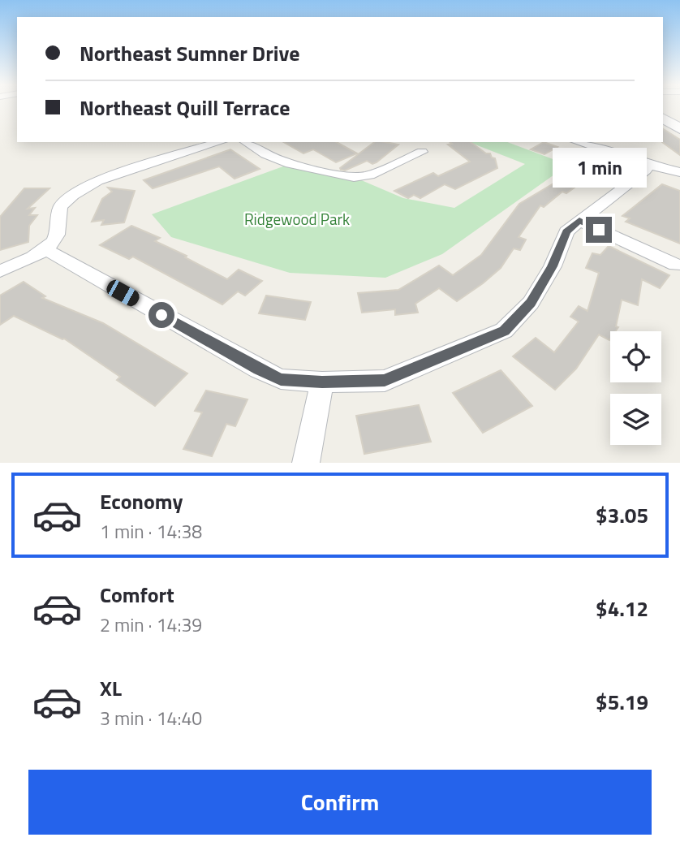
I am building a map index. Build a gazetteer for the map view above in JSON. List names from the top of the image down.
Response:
{
  "parks": ["Ridgewood Park"],
  "page": {
    "banner": ["Northeast Sumner Drive", "Northeast Quill Terrace"],
    "bubble": "1 min",
    "list": [
      {
        "name": "Economy",
        "note": "1 min · 14:38",
        "value": "$3.05"
      },
      {
        "name": "Comfort",
        "note": "2 min · 14:39",
        "value": "$4.12"
      },
      {
        "name": "XL",
        "note": "3 min · 14:40",
        "value": "$5.19"
      }
    ],
    "buttons": "Confirm"
  }
}
